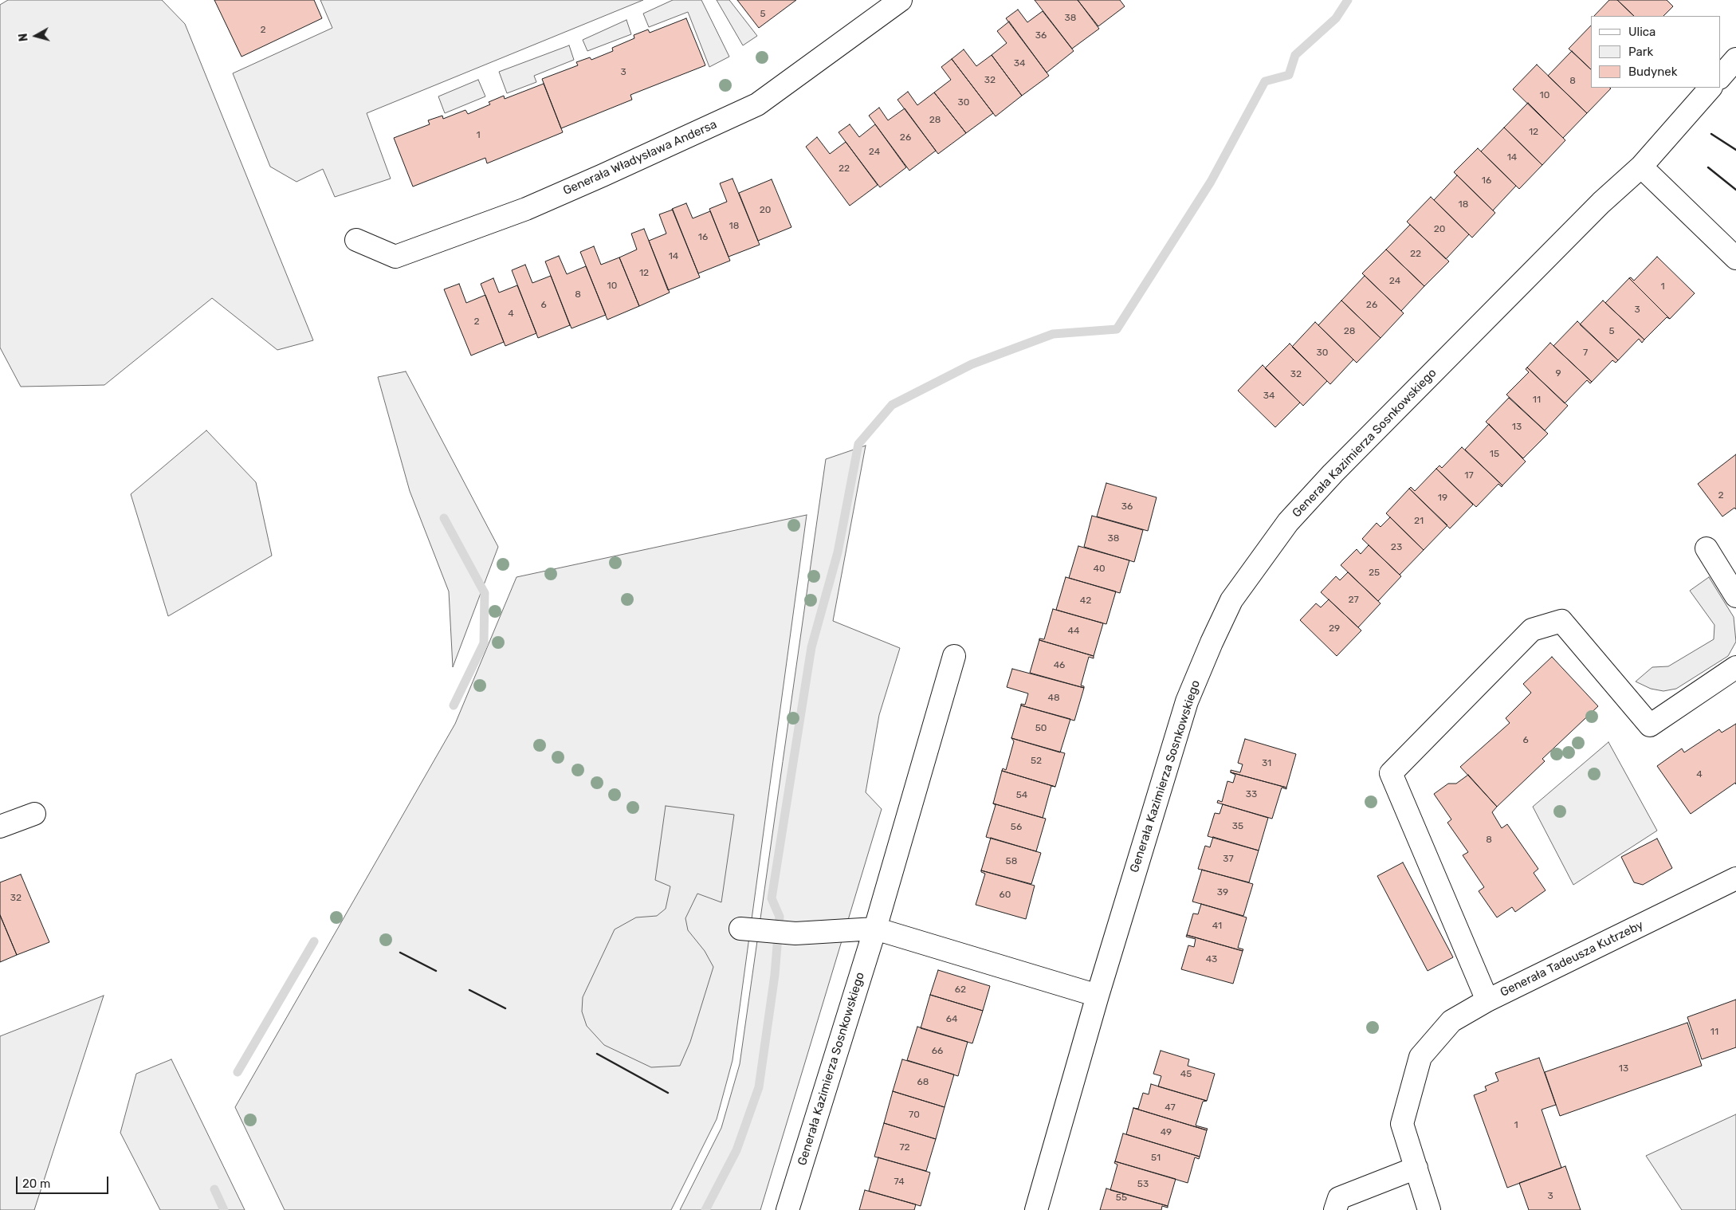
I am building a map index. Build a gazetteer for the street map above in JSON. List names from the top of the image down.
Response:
{
  "streets": {
    "street": ["Generała Władysława Andersa", "Generała Kazimierza Sosnkowskiego", "Generała Tadeusza Kutrzeby"]
  },
  "house_numbers": [
    "5",
    "38",
    "2",
    "36",
    "34",
    "3",
    "32",
    "8",
    "10",
    "30",
    "28",
    "12",
    "1",
    "26",
    "24",
    "14",
    "22",
    "16",
    "18",
    "20",
    "18",
    "20",
    "16",
    "22",
    "14",
    "12",
    "24",
    "10",
    "1",
    "8",
    "6",
    "26",
    "3",
    "4",
    "2",
    "28",
    "5",
    "30",
    "7",
    "9",
    "32",
    "34",
    "11",
    "13",
    "15",
    "17",
    "2",
    "19",
    "36",
    "21",
    "38",
    "23",
    "40",
    "25",
    "27",
    "42",
    "29",
    "44",
    "46",
    "48",
    "50",
    "6",
    "52",
    "31",
    "4",
    "33",
    "54",
    "35",
    "56",
    "8",
    "37",
    "58",
    "39",
    "60",
    "32",
    "41",
    "43",
    "62",
    "64",
    "11",
    "66",
    "13",
    "45",
    "68",
    "47",
    "70",
    "1",
    "49",
    "72",
    "51",
    "74",
    "53",
    "3",
    "55"
  ],
  "legend": ["Ulica", "Park", "Budynek"],
  "scale_bar": "20 m",
  "north": "left"
}
